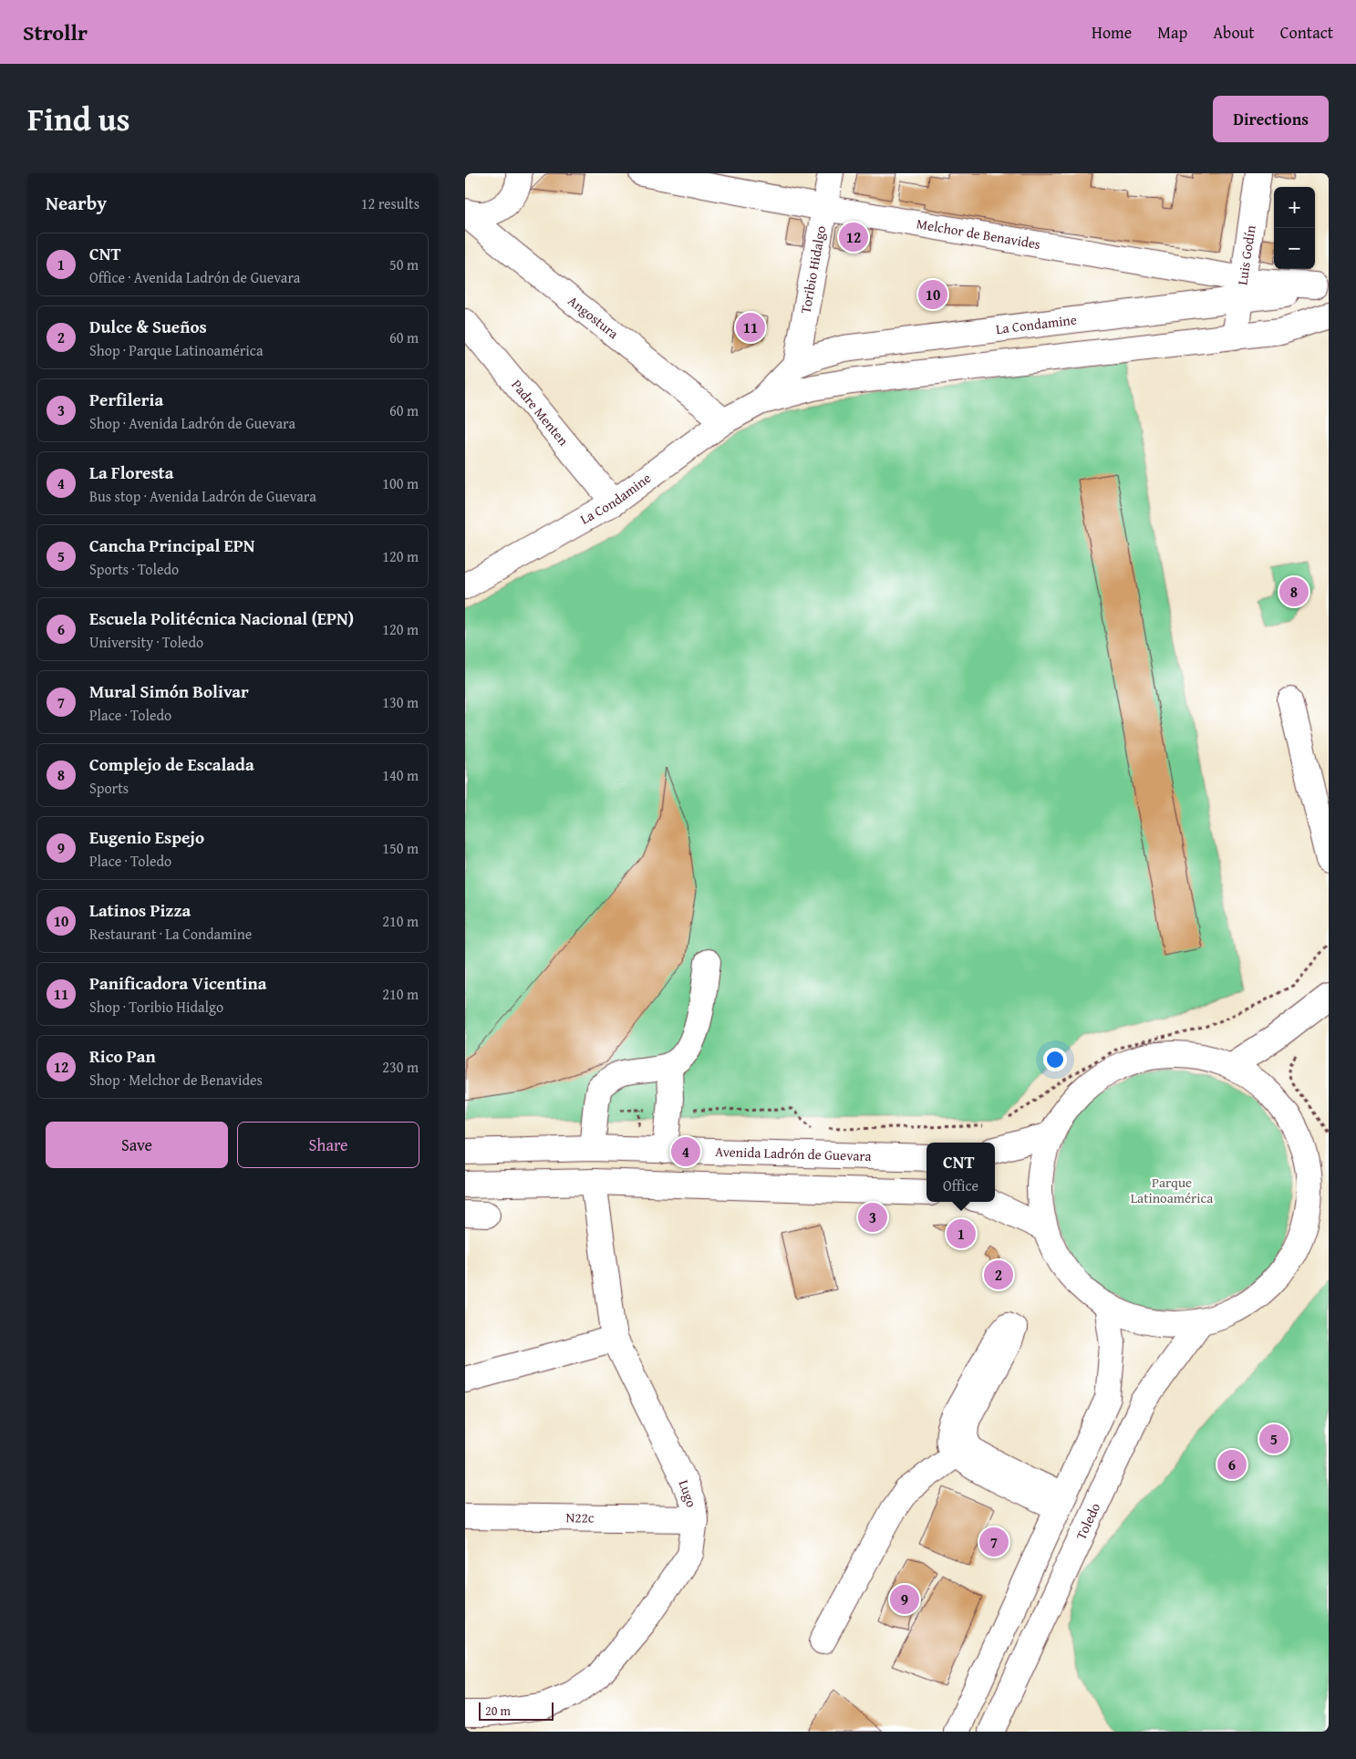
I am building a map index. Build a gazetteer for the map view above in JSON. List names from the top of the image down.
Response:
{
  "streets": {
    "street": [
      "Melchor de Benavides",
      "Luis Godín",
      "Toribio Hidalgo",
      "Angostura",
      "La Condamine",
      "Padre Menten",
      "Avenida Ladrón de Guevara",
      "Lugo",
      "N22c",
      "Toledo"
    ]
  },
  "crossings": [
    ["Melchor de Benavides", "Luis Godín"],
    ["Melchor de Benavides", "Toribio Hidalgo"],
    ["Melchor de Benavides", "La Condamine"],
    ["Luis Godín", "La Condamine"],
    ["Toribio Hidalgo", "La Condamine"],
    ["Angostura", "La Condamine"],
    ["La Condamine", "Padre Menten"],
    ["Lugo", "N22c"]
  ],
  "parks": ["Parque Latinoamérica"],
  "scale_bar": "20 m",
  "page": {
    "header": "Strollr",
    "nav": [
      "Home",
      "Map",
      "About",
      "Contact"
    ],
    "title": "Find us",
    "buttons": [
      "Directions",
      ["Save", "Share"]
    ],
    "heading": ["Nearby", "12 results"],
    "map_buttons": ["+", "−"],
    "pins": [
      "12",
      "10",
      "11",
      "8",
      "4",
      "3",
      "1",
      "2",
      "5",
      "6",
      "7",
      "9"
    ],
    "list": [
      {
        "mark": "1",
        "name": "CNT",
        "note": "Office · Avenida Ladrón de Guevara",
        "value": "50 m"
      },
      {
        "mark": "2",
        "name": "Dulce & Sueños",
        "note": "Shop · Parque Latinoamérica",
        "value": "60 m"
      },
      {
        "mark": "3",
        "name": "Perfileria",
        "note": "Shop · Avenida Ladrón de Guevara",
        "value": "60 m"
      },
      {
        "mark": "4",
        "name": "La Floresta",
        "note": "Bus stop · Avenida Ladrón de Guevara",
        "value": "100 m"
      },
      {
        "mark": "5",
        "name": "Cancha Principal EPN",
        "note": "Sports · Toledo",
        "value": "120 m"
      },
      {
        "mark": "6",
        "name": "Escuela Politécnica Nacional (EPN)",
        "note": "University · Toledo",
        "value": "120 m"
      },
      {
        "mark": "7",
        "name": "Mural Simón Bolivar",
        "note": "Place · Toledo",
        "value": "130 m"
      },
      {
        "mark": "8",
        "name": "Complejo de Escalada",
        "note": "Sports",
        "value": "140 m"
      },
      {
        "mark": "9",
        "name": "Eugenio Espejo",
        "note": "Place · Toledo",
        "value": "150 m"
      },
      {
        "mark": "10",
        "name": "Latinos Pizza",
        "note": "Restaurant · La Condamine",
        "value": "210 m"
      },
      {
        "mark": "11",
        "name": "Panificadora Vicentina",
        "note": "Shop · Toribio Hidalgo",
        "value": "210 m"
      },
      {
        "mark": "12",
        "name": "Rico Pan",
        "note": "Shop · Melchor de Benavides",
        "value": "230 m"
      }
    ],
    "popup": ["CNT", "Office"],
    "scale": "20 m"
  }
}
